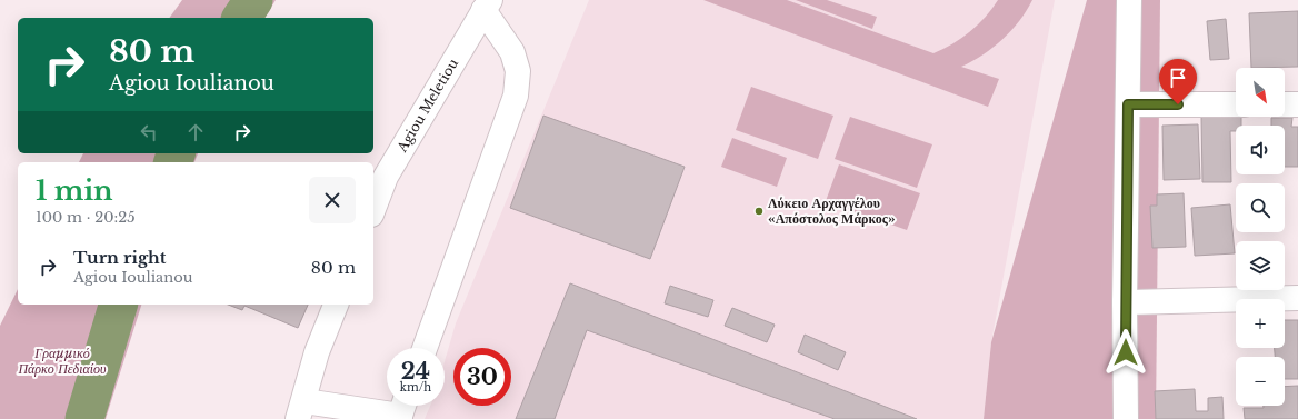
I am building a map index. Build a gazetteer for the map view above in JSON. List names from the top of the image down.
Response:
{
  "streets": {
    "street": ["Agiou Meletiou"]
  },
  "parks": ["Γραμμικό Πάρκο Πεδιαίου"],
  "places": ["Λύκειο Αρχαγγέλου «Απόστολος Μάρκος»"],
  "north": "bottom right",
  "page": {
    "turn": ["80 m", "Agiou Ioulianou"],
    "map_buttons": ["+", "−"],
    "heading": ["1 min", "100 m · 20:25"],
    "list": [
      {
        "name": "Turn right",
        "note": "Agiou Ioulianou",
        "value": "80 m"
      }
    ],
    "speed": "24 km/h",
    "limit": "30"
  }
}
